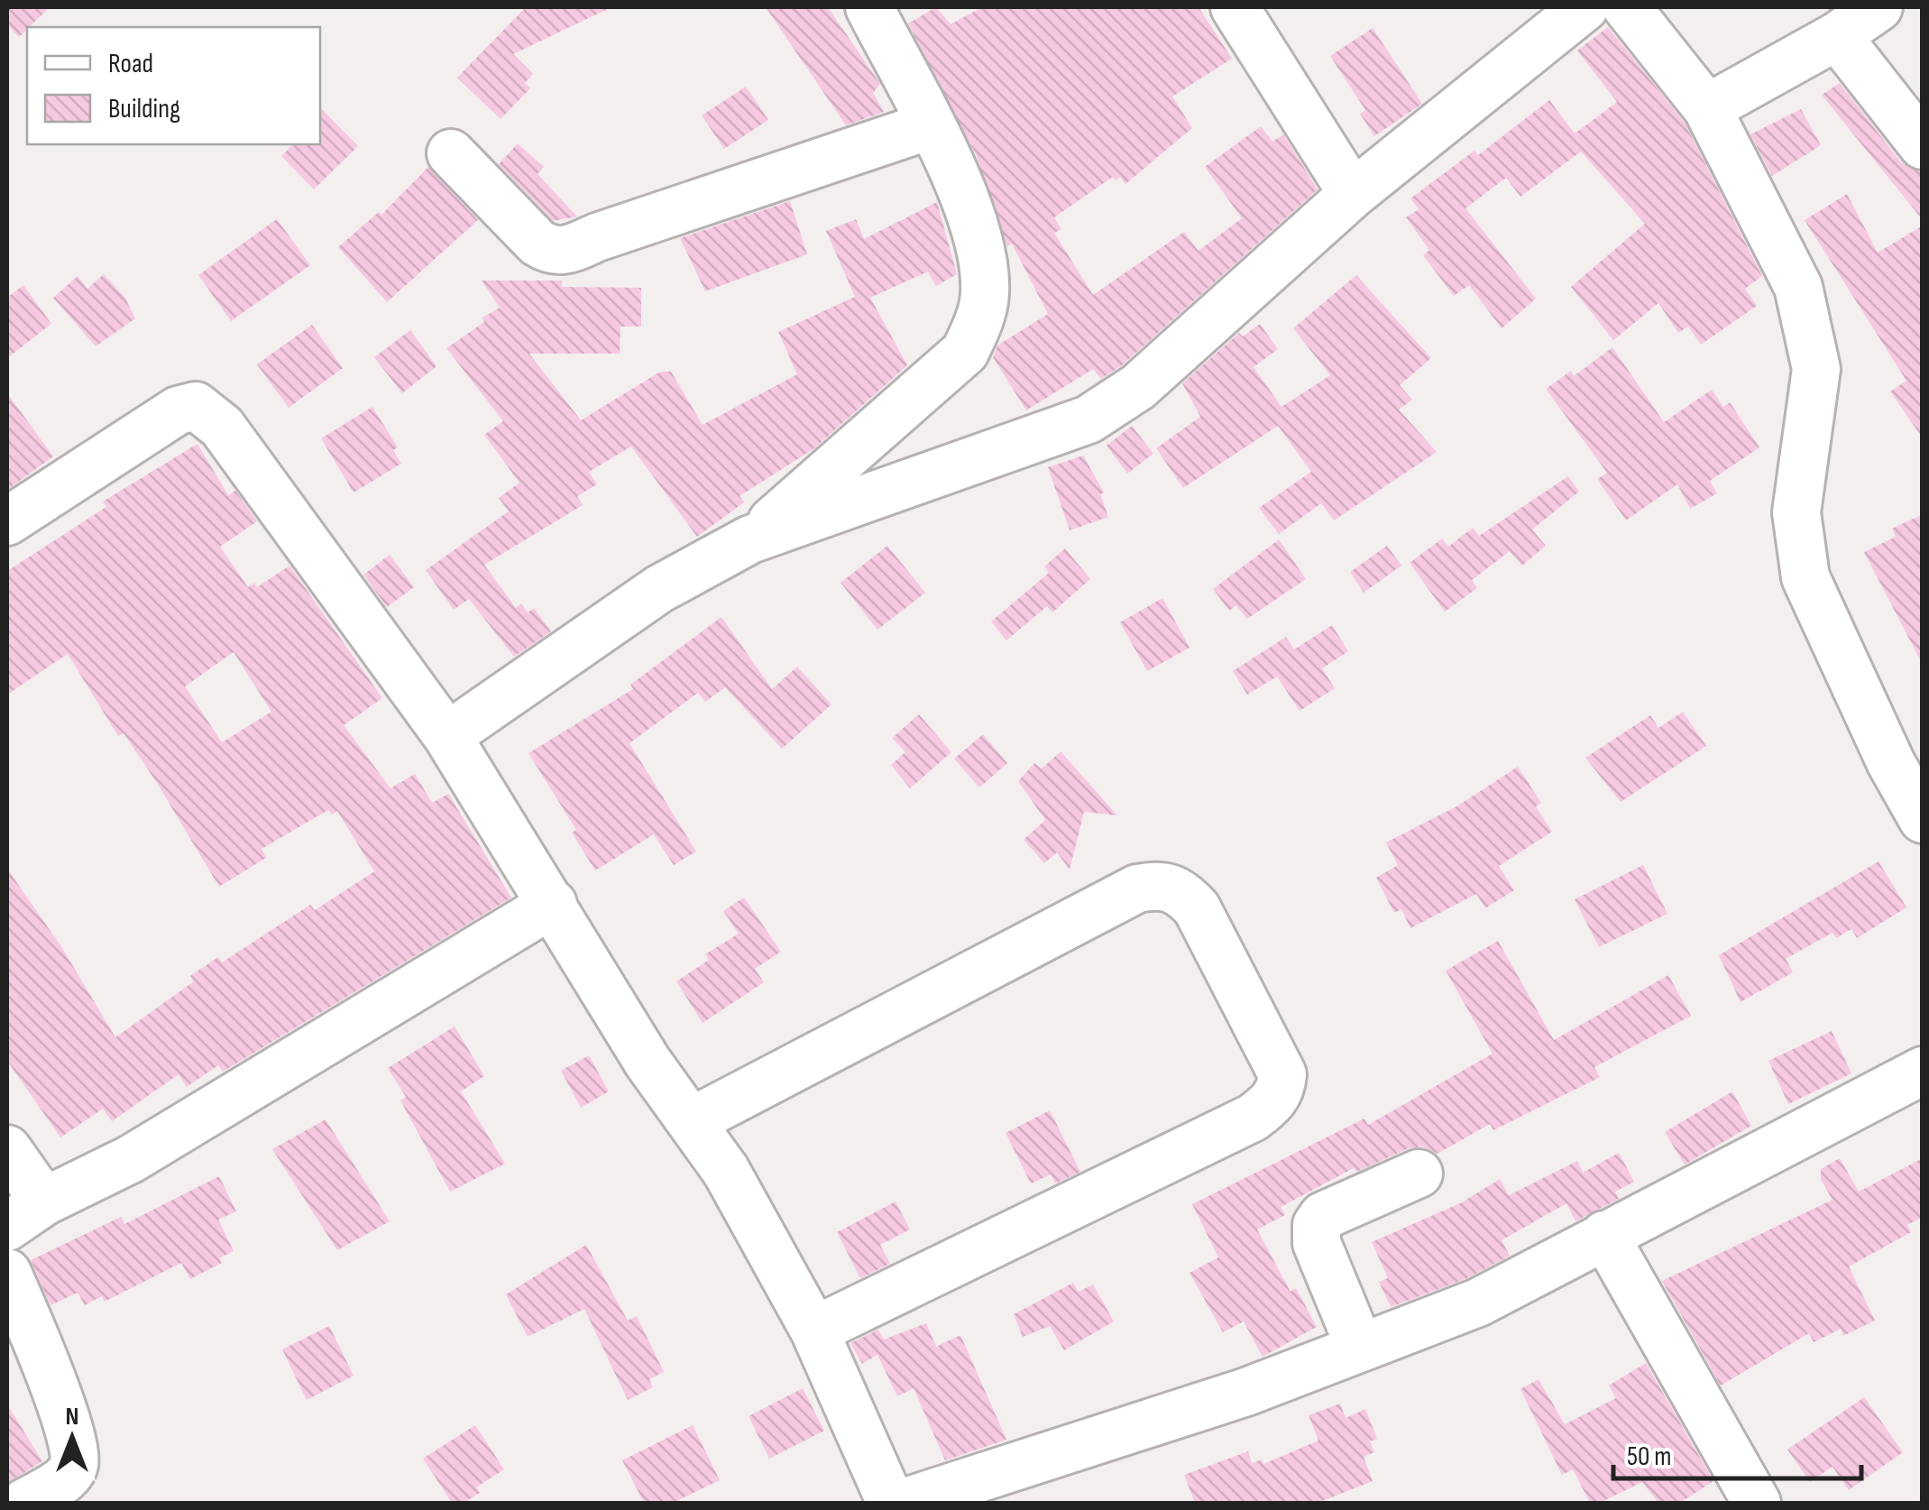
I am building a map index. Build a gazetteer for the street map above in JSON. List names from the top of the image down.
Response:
{
  "legend": ["Road", "Building"],
  "scale_bar": "50 m",
  "north": "top"
}
